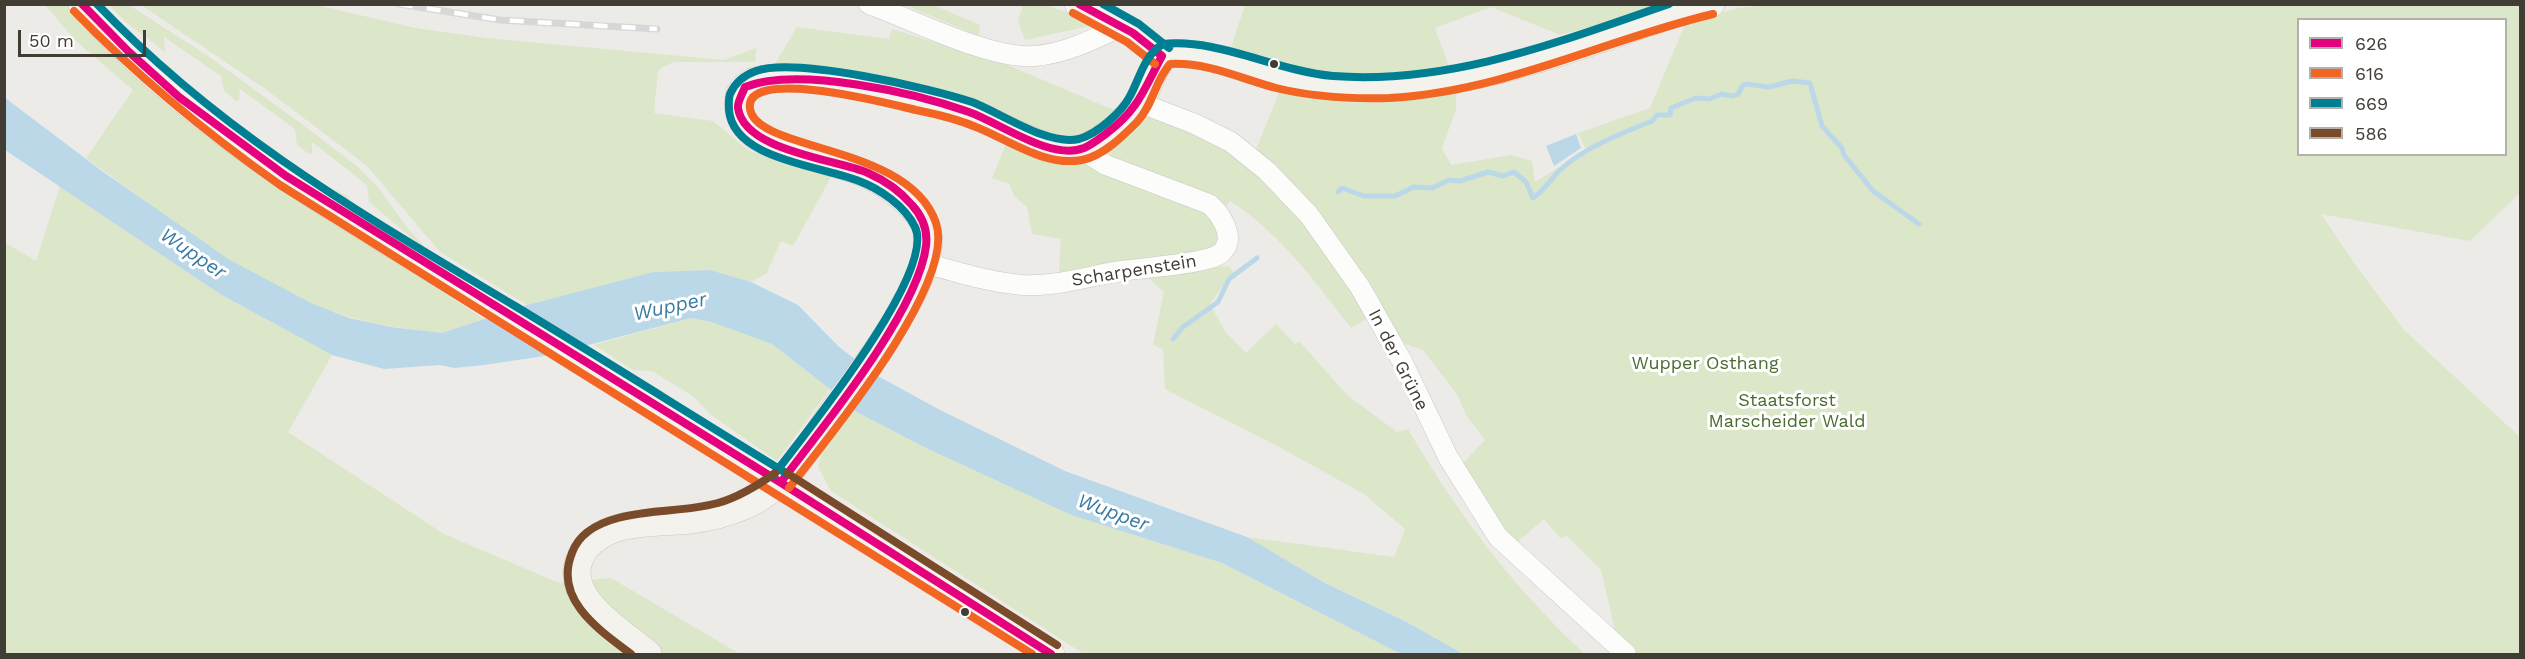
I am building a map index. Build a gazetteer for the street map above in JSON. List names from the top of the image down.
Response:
{
  "streets": {
    "street": ["Scharpenstein", "In der Grüne"]
  },
  "water": ["Wupper"],
  "parks": ["Wupper Osthang", "Staatsforst Marscheider Wald"],
  "lines": [
    "transit line 626",
    "transit line 669",
    "transit line 616",
    "transit line 586"
  ],
  "legend": [
    "626",
    "616",
    "669",
    "586"
  ],
  "scale_bar": "50 m"
}
